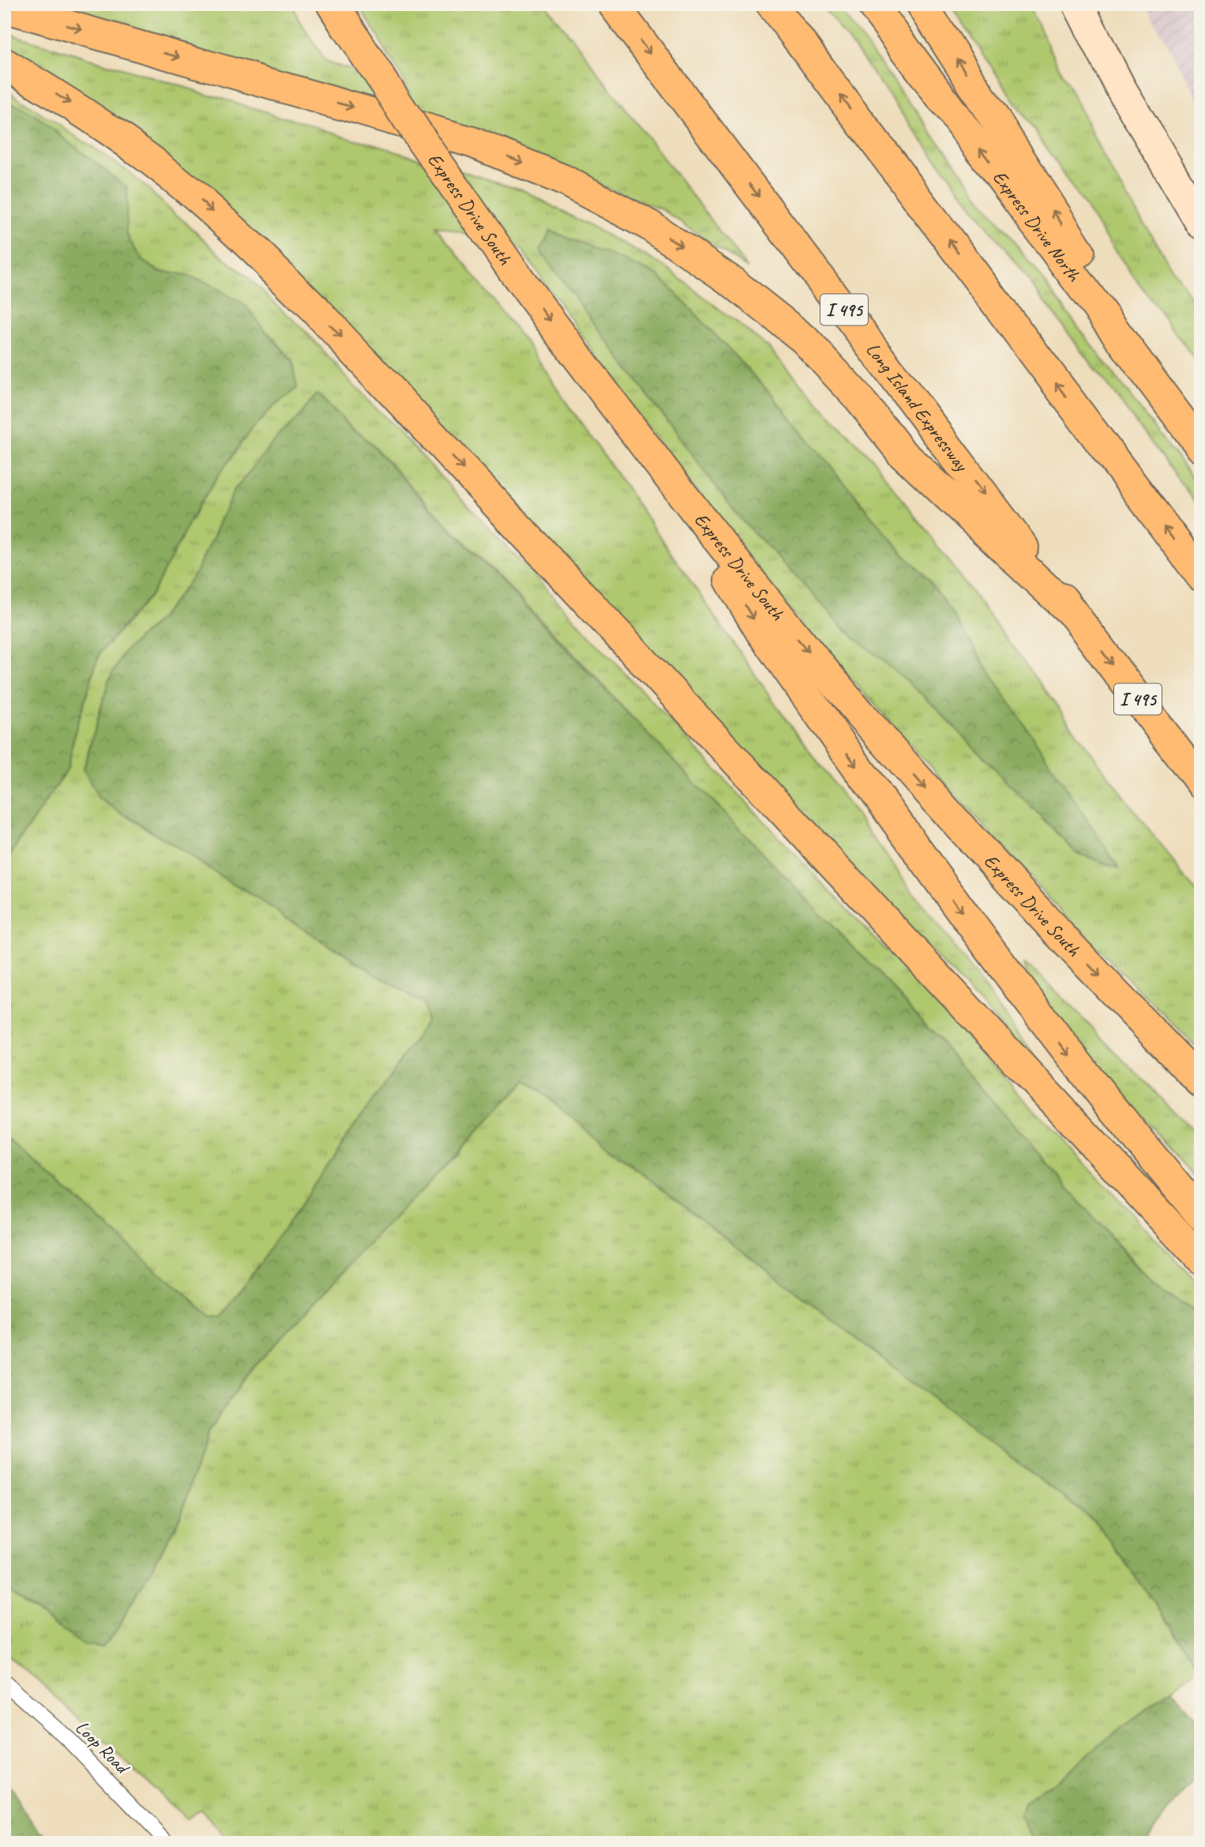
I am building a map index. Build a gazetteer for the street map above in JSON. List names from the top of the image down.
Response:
{
  "streets": {
    "highway": [
      "Express Drive South",
      "Express Drive North",
      "I 495",
      "Long Island Expressway"
    ],
    "lane": ["Loop Road"]
  }
}
